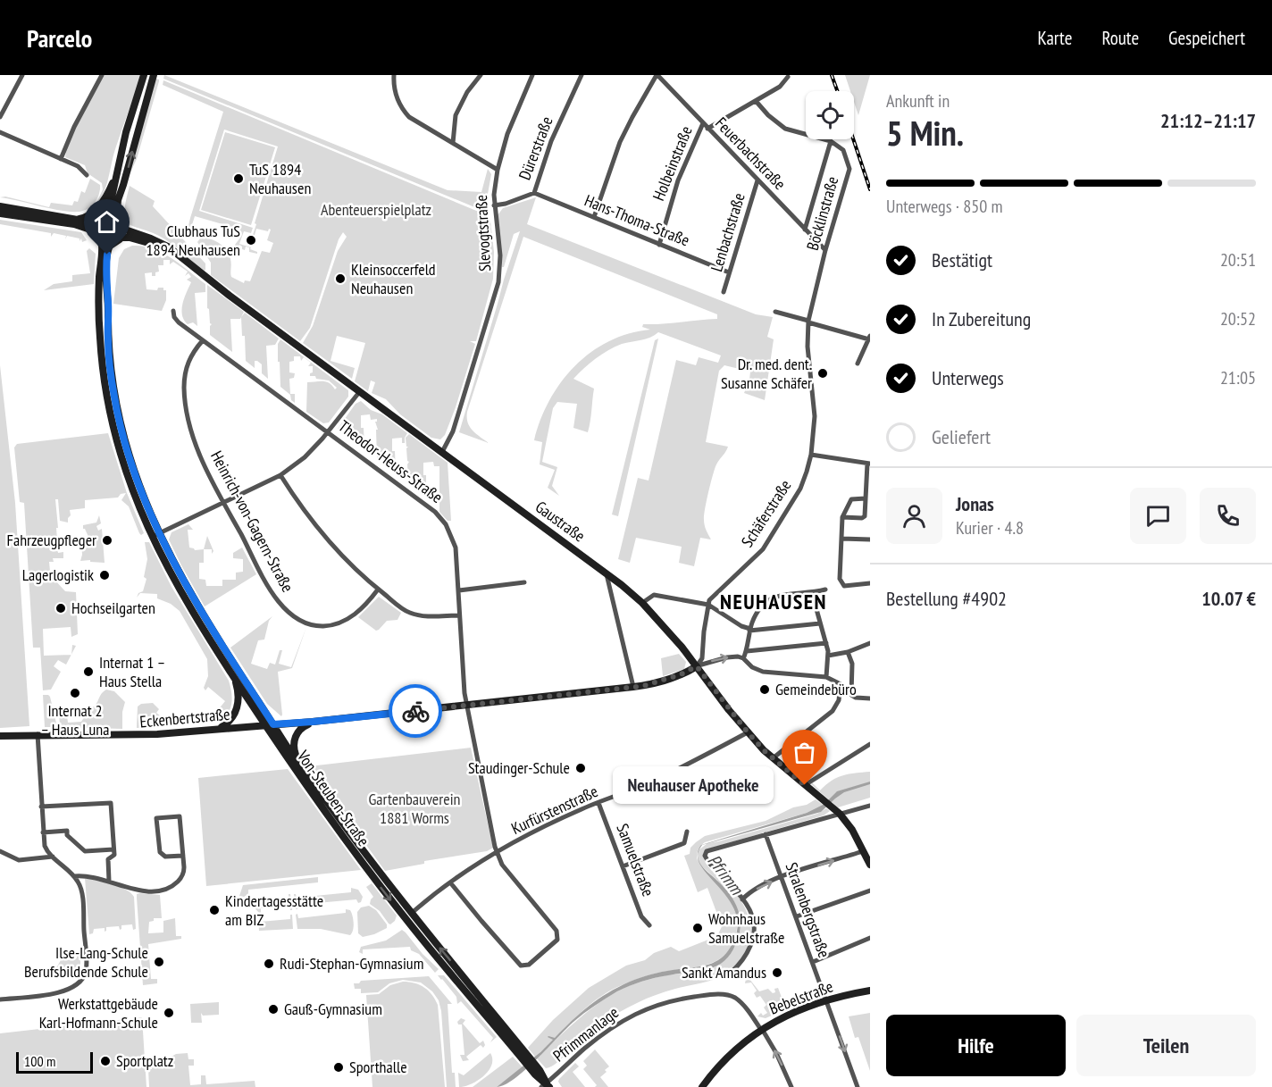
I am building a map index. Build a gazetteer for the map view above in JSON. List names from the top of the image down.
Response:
{
  "streets": {
    "street": [
      "Dürerstraße",
      "Feuerbachstraße",
      "Holbeinstraße",
      "Böcklinstraße",
      "Hans-Thoma-Straße",
      "Lenbachstraße",
      "Slevogtstraße",
      "Theodor-Heuss-Straße",
      "Schäferstraße",
      "Heinrich-von-Gagern-Straße",
      "Gaustraße",
      "Eckenbertstraße",
      "Von-Steuben-Straße",
      "Kurfürstenstraße",
      "Samuelstraße",
      "Stralenbergstraße",
      "Bebelstraße",
      "Pfrimmanlage"
    ]
  },
  "crossings": [
    ["Dürerstraße", "Hans-Thoma-Straße"],
    ["Dürerstraße", "Slevogtstraße"],
    ["Feuerbachstraße", "Holbeinstraße"],
    ["Feuerbachstraße", "Böcklinstraße"],
    ["Feuerbachstraße", "Lenbachstraße"],
    ["Holbeinstraße", "Hans-Thoma-Straße"],
    ["Böcklinstraße", "Schäferstraße"],
    ["Hans-Thoma-Straße", "Lenbachstraße"],
    ["Slevogtstraße", "Gaustraße"],
    ["Theodor-Heuss-Straße", "Heinrich-von-Gagern-Straße"],
    ["Theodor-Heuss-Straße", "Eckenbertstraße"],
    ["Gaustraße", "Eckenbertstraße"],
    ["Gaustraße", "Von-Steuben-Straße"],
    ["Gaustraße", "Kurfürstenstraße"],
    ["Eckenbertstraße", "Von-Steuben-Straße"],
    ["Von-Steuben-Straße", "Kurfürstenstraße"],
    ["Von-Steuben-Straße", "Pfrimmanlage"],
    ["Kurfürstenstraße", "Samuelstraße"],
    ["Stralenbergstraße", "Bebelstraße"],
    ["Bebelstraße", "Pfrimmanlage"]
  ],
  "districts": ["NEUHAUSEN"],
  "water": ["Pfrimm"],
  "parks": ["Abenteuerspielplatz", "Gartenbauverein 1881 Worms"],
  "places": [
    "TuS 1894 Neuhausen",
    "Clubhaus TuS 1894 Neuhausen",
    "Kleinsoccerfeld Neuhausen",
    "Dr. med. dent. Susanne Schäfer",
    "Fahrzeugpfleger",
    "Lagerlogistik",
    "Hochseilgarten",
    "Internat 1 – Haus Stella",
    "Gemeindebüro",
    "Internat 2 – Haus Luna",
    "Staudinger-Schule",
    "Neuhauser Apotheke",
    "Kindertagesstätte am BIZ",
    "Wohnhaus Samuelstraße",
    "Ilse-Lang-Schule Berufsbildende Schule",
    "Rudi-Stephan-Gymnasium",
    "Sankt Amandus",
    "Gauß-Gymnasium",
    "Werkstattgebäude Karl-Hofmann-Schule",
    "Sportplatz",
    "Sporthalle"
  ],
  "scale_bar": "100 m",
  "page": {
    "header": "Parcelo",
    "nav": ["Karte", "Route", "Gespeichert"],
    "heading": ["5 Min.", "Ankunft in", "21:12–21:17"],
    "panel": [
      "Jonas",
      "Kurier · 4.8",
      "Bestellung #4902",
      "10.07 €"
    ],
    "bar": "Unterwegs · 850 m",
    "list": [
      ["Bestätigt", "20:51"],
      ["In Zubereitung", "20:52"],
      ["Unterwegs", "21:05"],
      "Geliefert"
    ],
    "bubble": "Neuhauser Apotheke",
    "buttons": ["Hilfe", "Teilen"],
    "scale": "100 m"
  }
}
